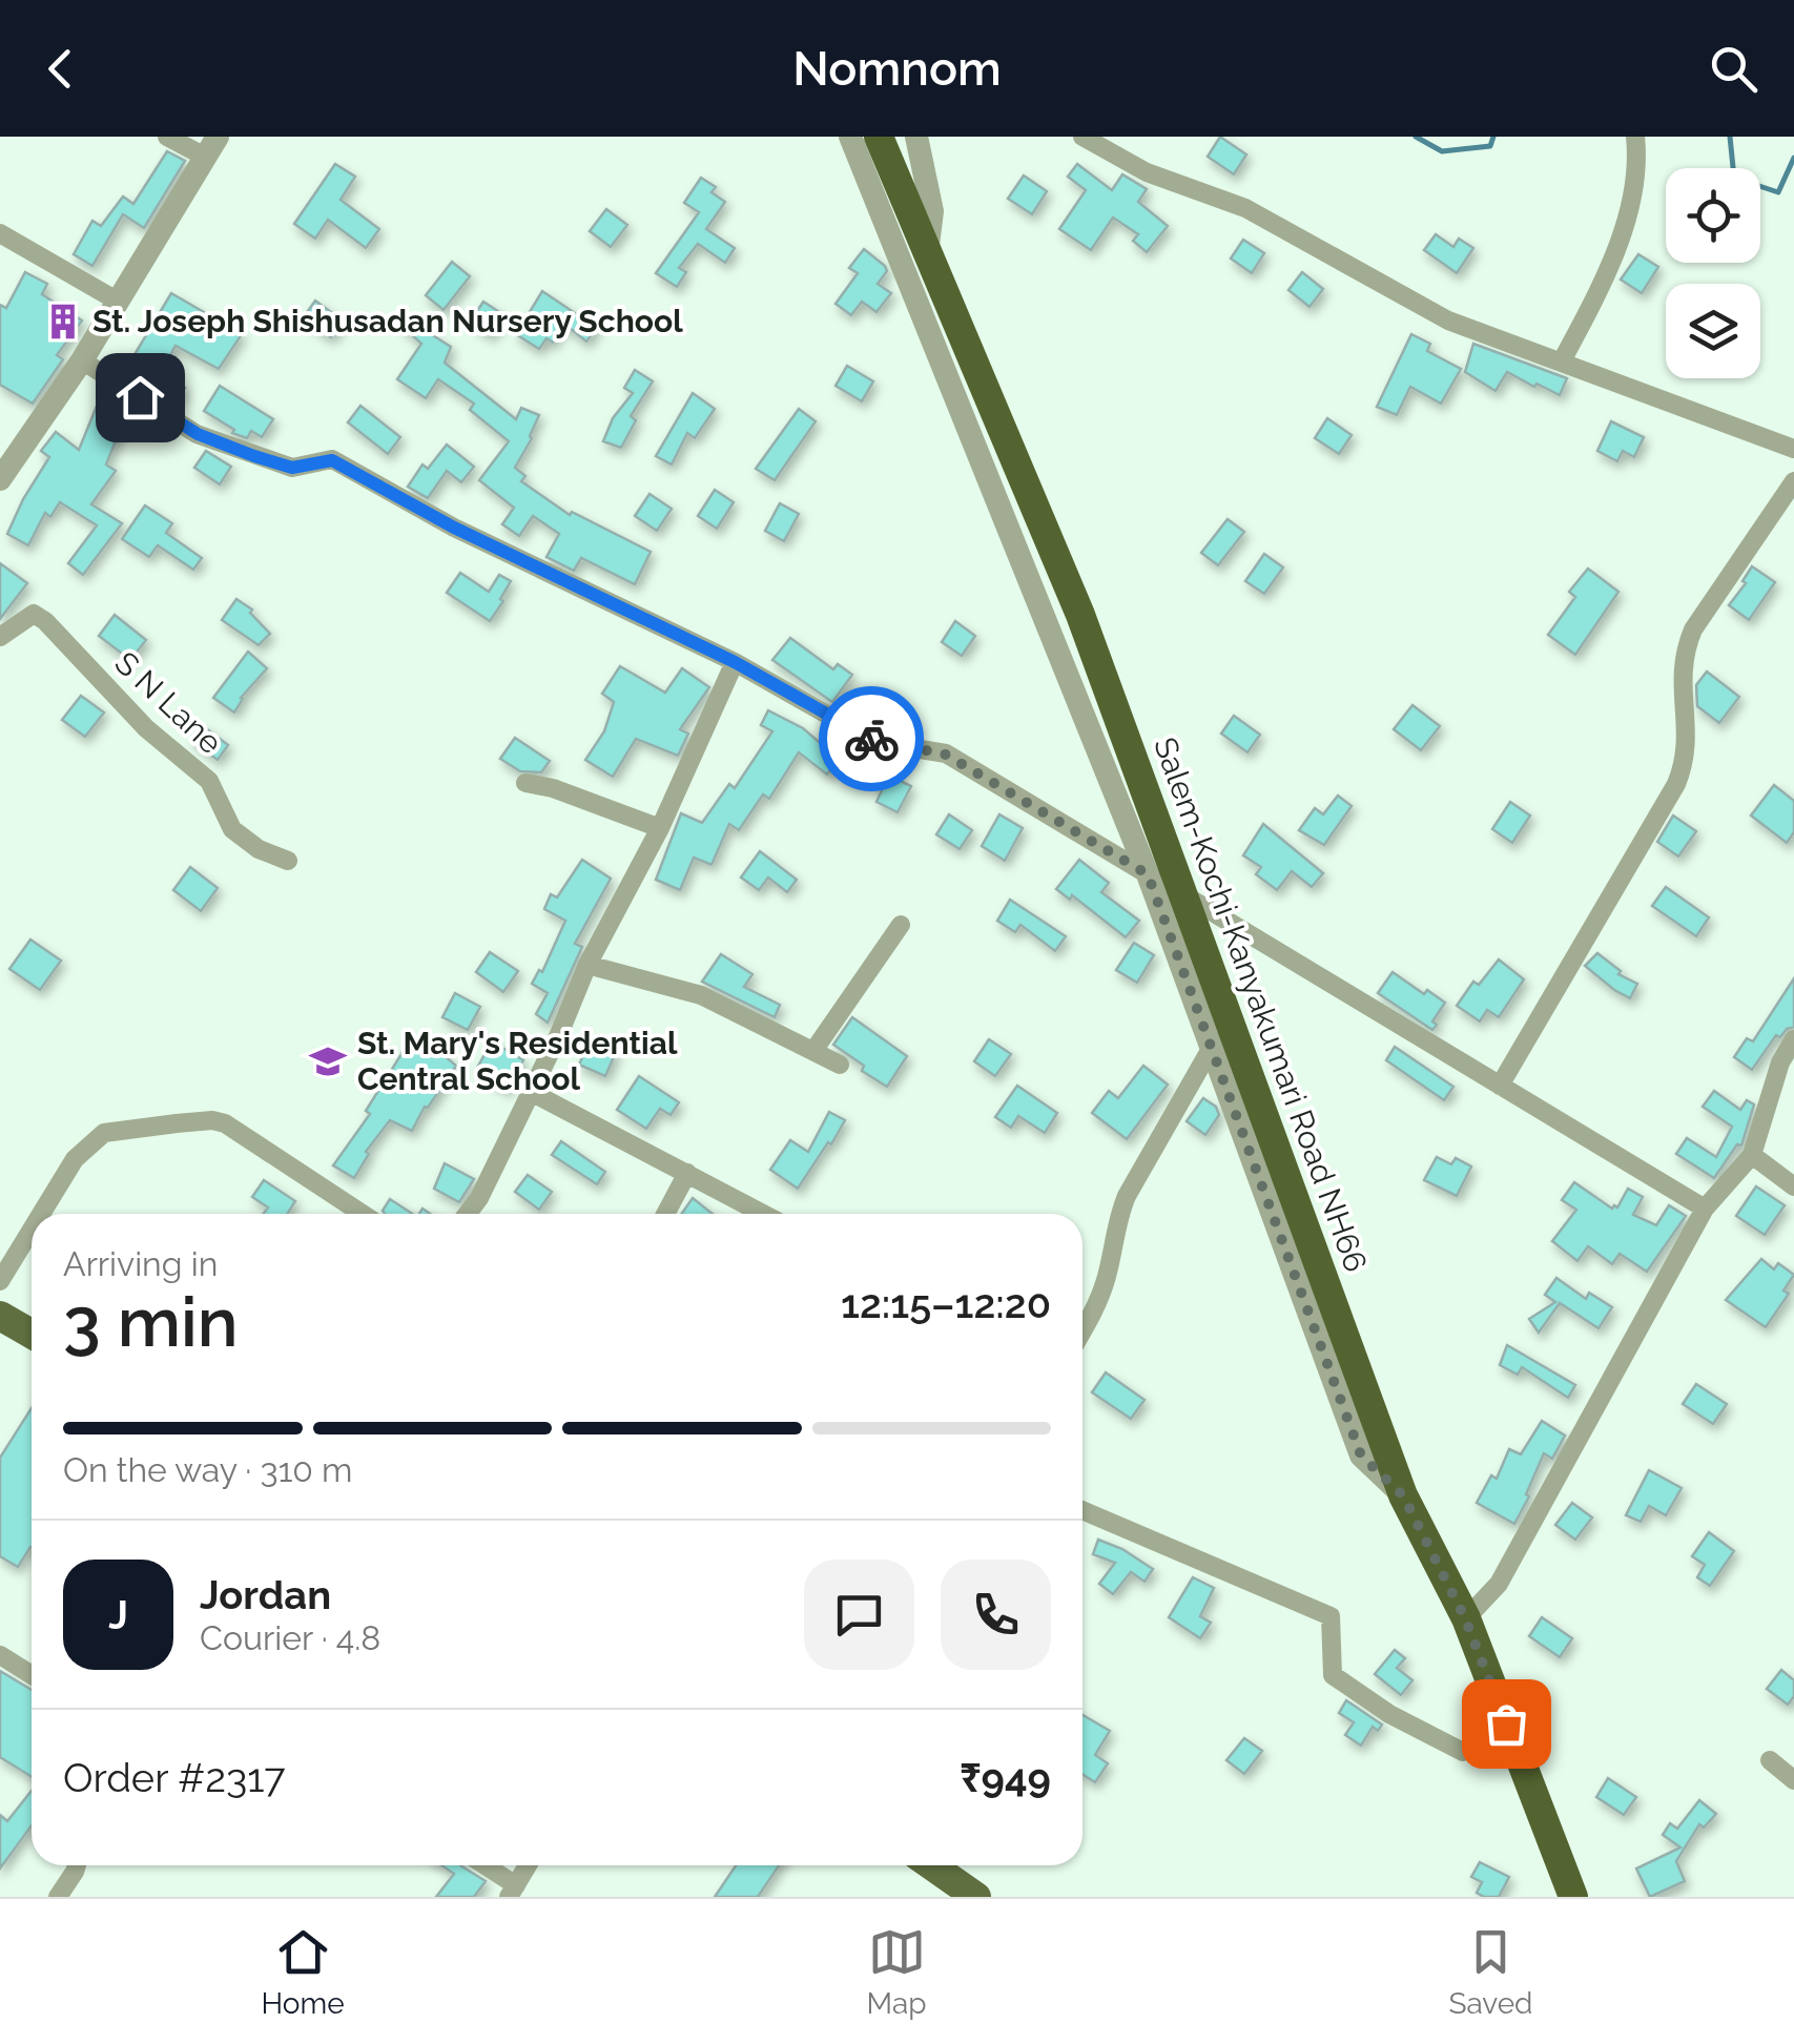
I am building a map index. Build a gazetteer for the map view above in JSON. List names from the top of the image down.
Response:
{
  "streets": {
    "highway": ["Salem-Kochi-Kanyakumari Road NH66"],
    "street": ["S N Lane"]
  },
  "places": {
    "building": ["St. Joseph Shishusadan Nursery School"],
    "school or university": ["St. Mary's Residential Central School"]
  },
  "page": {
    "header": "Nomnom",
    "heading": ["3 min", "Arriving in", "12:15–12:20"],
    "panel": [
      "Jordan",
      "Courier · 4.8",
      "Order #2317",
      "₹949"
    ],
    "bar": "On the way · 310 m",
    "round": "J",
    "tabs": ["Home", "Map", "Saved"]
  }
}
